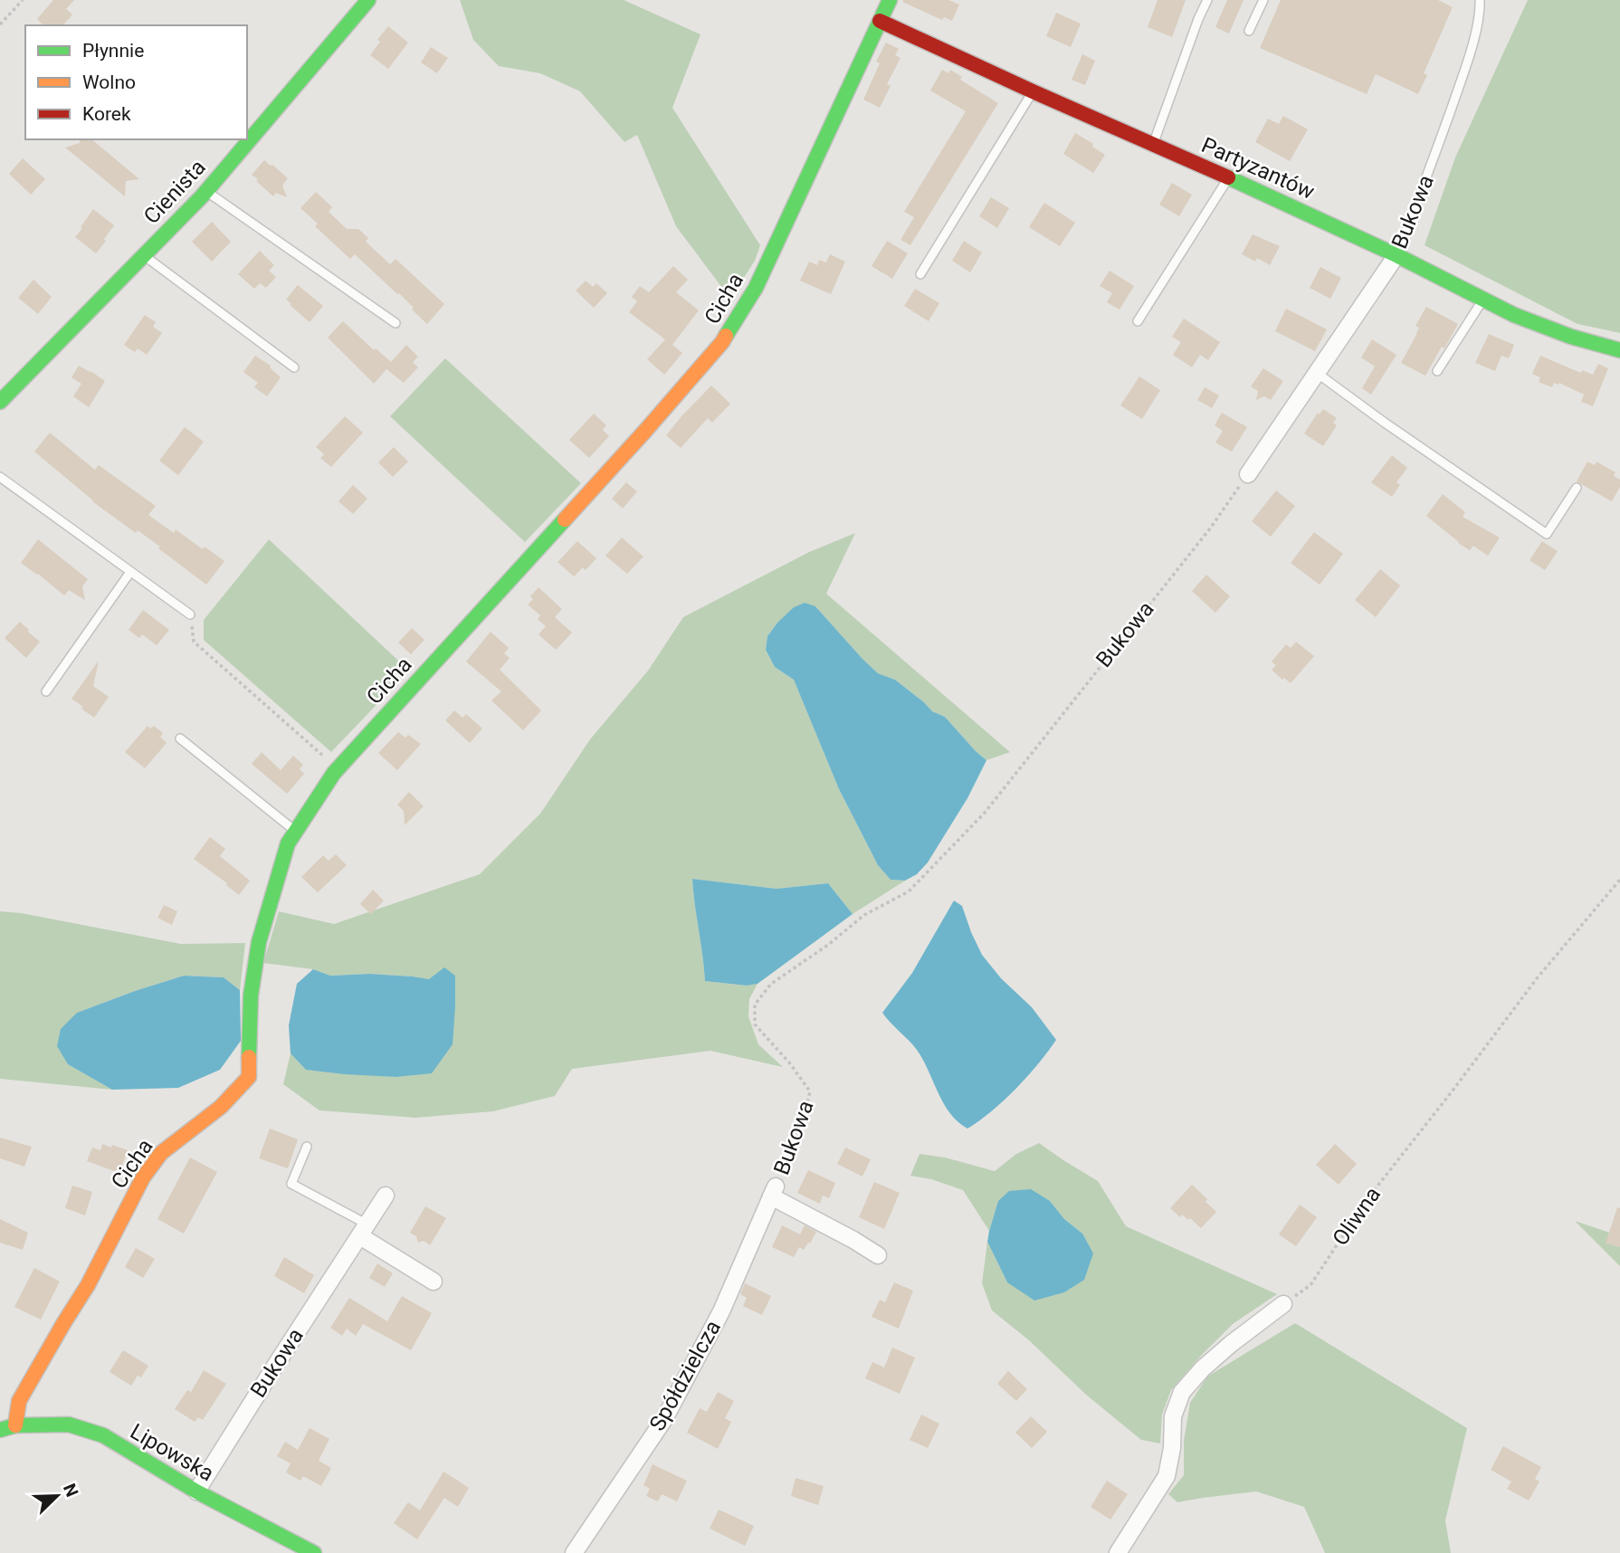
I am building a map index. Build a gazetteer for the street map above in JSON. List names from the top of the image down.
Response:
{
  "streets": {
    "street": [
      "Partyzantów",
      "Cienista",
      "Bukowa",
      "Cicha",
      "Spółdzielcza",
      "Lipowska"
    ],
    "path": ["Oliwna"]
  },
  "crossings": [
    ["Partyzantów", "Bukowa"],
    ["Partyzantów", "Cicha"],
    ["Bukowa", "Spółdzielcza"],
    ["Bukowa", "Lipowska"],
    ["Cicha", "Lipowska"]
  ],
  "legend": ["Płynnie", "Wolno", "Korek"],
  "north": "top right"
}
